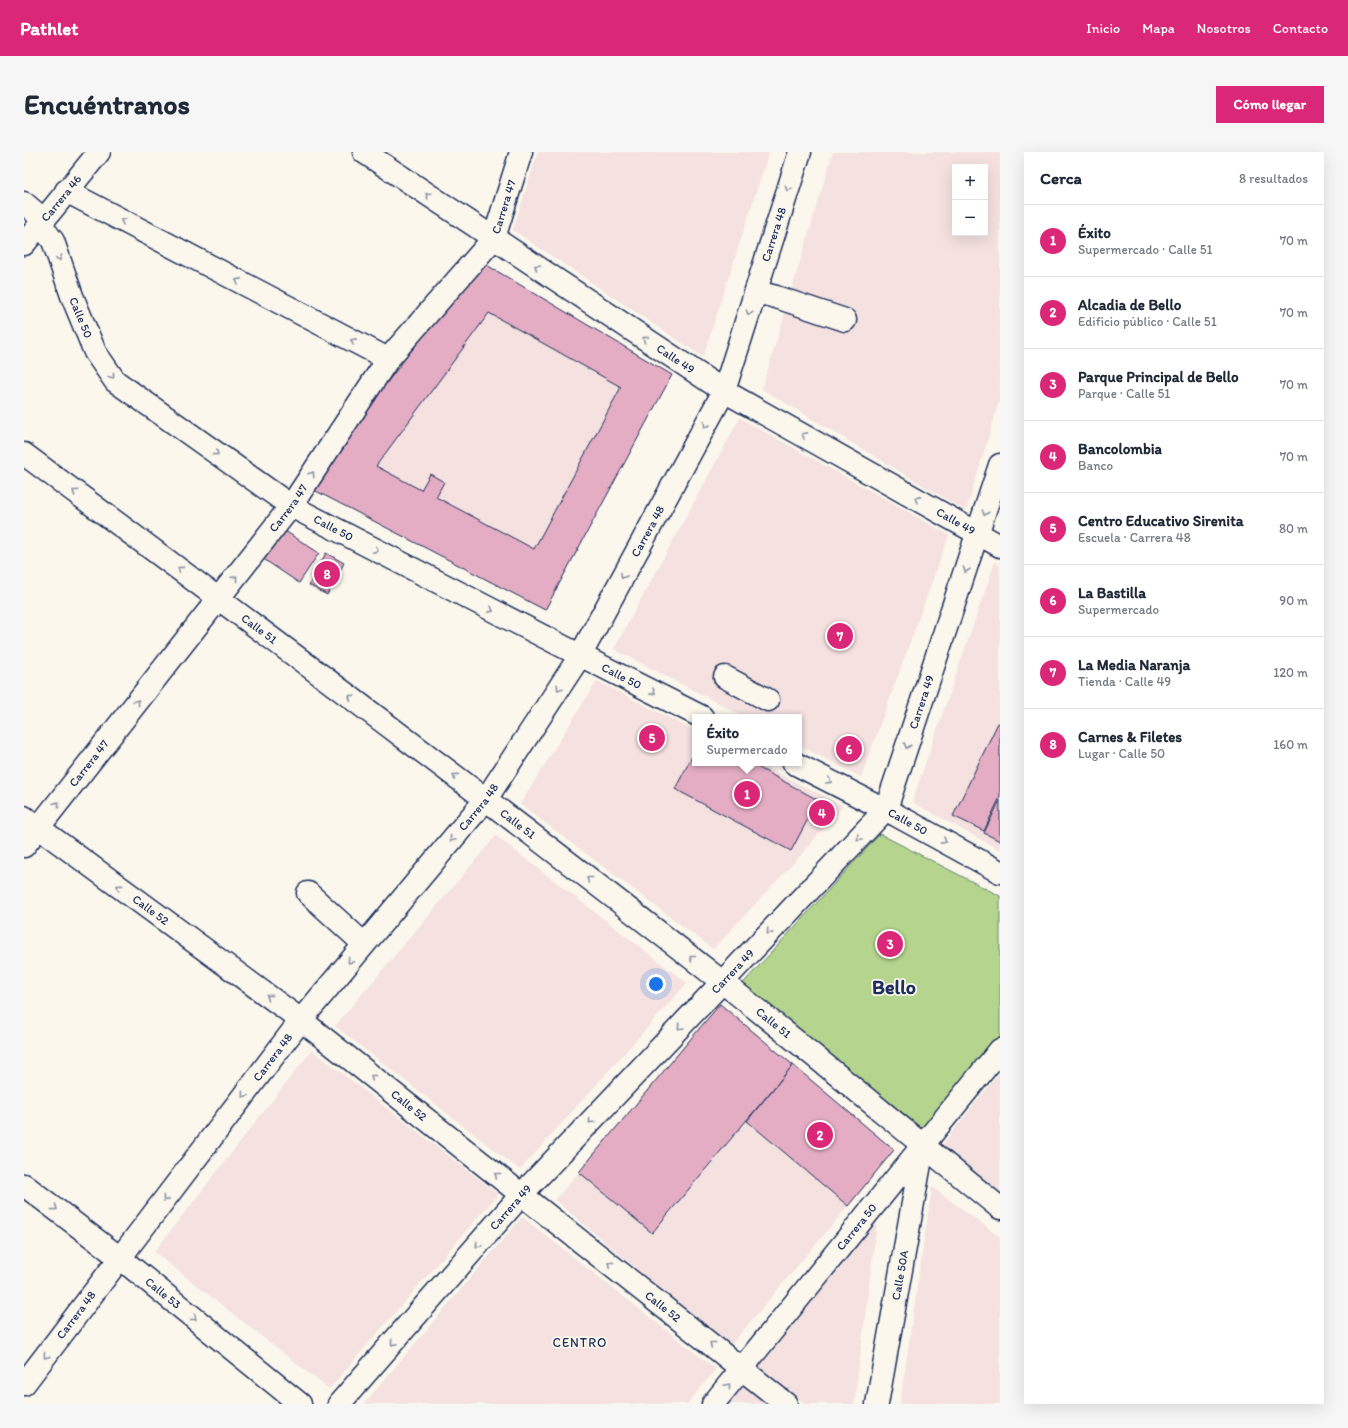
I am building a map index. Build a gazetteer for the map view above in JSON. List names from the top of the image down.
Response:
{
  "streets": {
    "street": [
      "Carrera 46",
      "Carrera 47",
      "Carrera 48",
      "Calle 50",
      "Calle 49",
      "Calle 51",
      "Carrera 49",
      "Calle 52",
      "Carrera 50",
      "Calle 50A",
      "Calle 53"
    ]
  },
  "crossings": [
    ["Carrera 46", "Calle 50"],
    ["Carrera 47", "Calle 50"],
    ["Carrera 47", "Calle 49"],
    ["Carrera 47", "Calle 51"],
    ["Carrera 47", "Calle 52"],
    ["Carrera 48", "Calle 50"],
    ["Carrera 48", "Calle 49"],
    ["Carrera 48", "Calle 51"],
    ["Carrera 48", "Calle 52"],
    ["Carrera 48", "Calle 53"],
    ["Calle 50", "Carrera 49"],
    ["Calle 49", "Carrera 49"],
    ["Calle 51", "Carrera 49"],
    ["Calle 51", "Carrera 50"],
    ["Calle 51", "Calle 50A"],
    ["Carrera 49", "Calle 52"],
    ["Calle 52", "Carrera 50"],
    ["Carrera 50", "Calle 50A"]
  ],
  "one_way": [
    "Carrera 47",
    "Carrera 48",
    "Calle 51",
    "Carrera 49",
    "Calle 52",
    "Calle 53"
  ],
  "districts": ["Bello", "CENTRO"],
  "page": {
    "header": "Pathlet",
    "nav": [
      "Inicio",
      "Mapa",
      "Nosotros",
      "Contacto"
    ],
    "buttons": "Cómo llegar",
    "title": "Encuéntranos",
    "heading": ["Cerca", "8 resultados"],
    "map_buttons": ["+", "−"],
    "list": [
      {
        "mark": "1",
        "name": "Éxito",
        "note": "Supermercado · Calle 51",
        "value": "70 m"
      },
      {
        "mark": "2",
        "name": "Alcadia de Bello",
        "note": "Edificio público · Calle 51",
        "value": "70 m"
      },
      {
        "mark": "3",
        "name": "Parque Principal de Bello",
        "note": "Parque · Calle 51",
        "value": "70 m"
      },
      {
        "mark": "4",
        "name": "Bancolombia",
        "note": "Banco",
        "value": "70 m"
      },
      {
        "mark": "5",
        "name": "Centro Educativo Sirenita",
        "note": "Escuela · Carrera 48",
        "value": "80 m"
      },
      {
        "mark": "6",
        "name": "La Bastilla",
        "note": "Supermercado",
        "value": "90 m"
      },
      {
        "mark": "7",
        "name": "La Media Naranja",
        "note": "Tienda · Calle 49",
        "value": "120 m"
      },
      {
        "mark": "8",
        "name": "Carnes & Filetes",
        "note": "Lugar · Calle 50",
        "value": "160 m"
      }
    ],
    "pins": [
      "8",
      "7",
      "5",
      "6",
      "1",
      "4",
      "3",
      "2"
    ],
    "popup": ["Éxito", "Supermercado"]
  }
}
